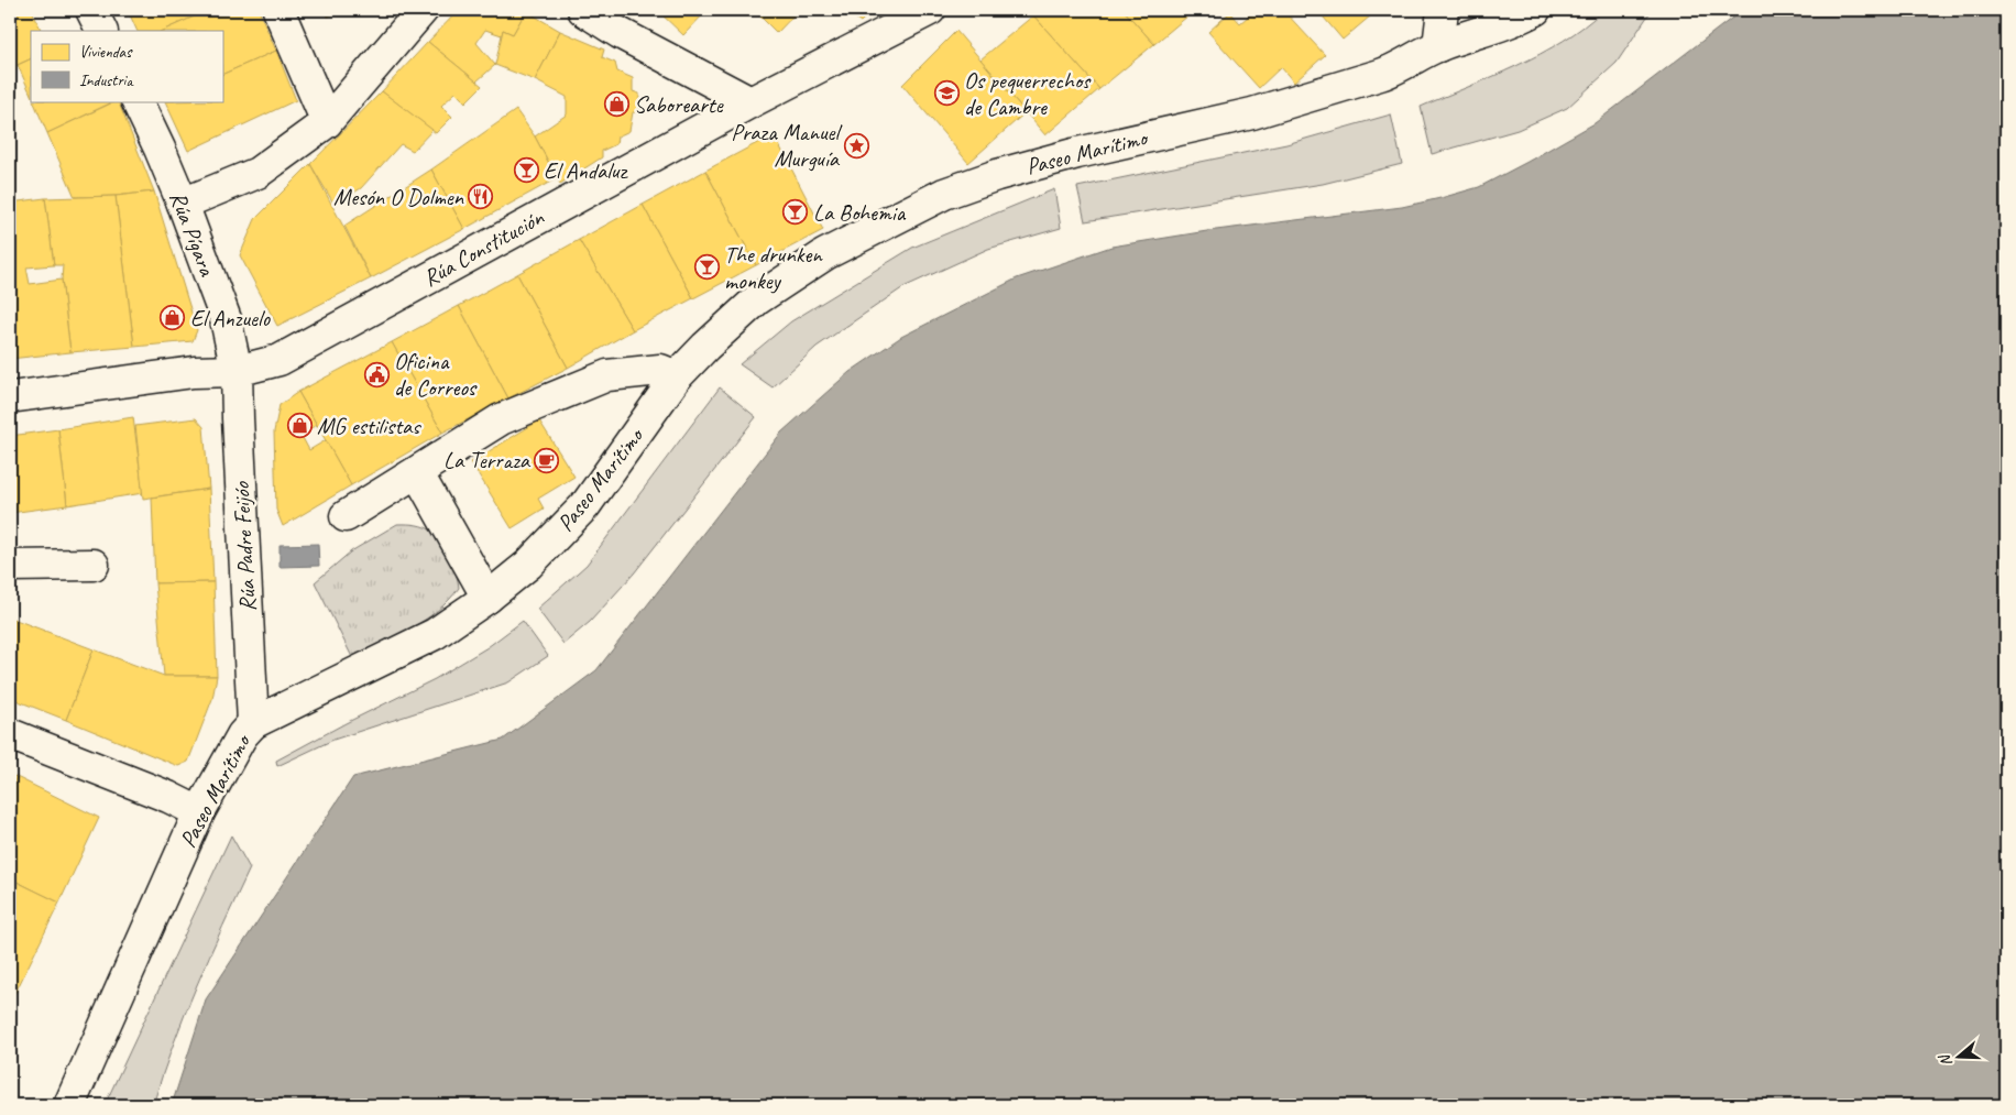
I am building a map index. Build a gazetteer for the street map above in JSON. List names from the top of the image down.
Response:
{
  "streets": {
    "street": [
      "Paseo Marítimo",
      "Rúa Pígara",
      "Rúa Constitución",
      "Rúa Padre Feijóo"
    ]
  },
  "crossings": [
    ["Paseo Marítimo", "Rúa Padre Feijóo"],
    ["Rúa Pígara", "Rúa Constitución"],
    ["Rúa Pígara", "Rúa Padre Feijóo"],
    ["Rúa Constitución", "Rúa Padre Feijóo"]
  ],
  "places": {
    "school or university": ["Os pequerrechos de Cambre"],
    "shop": ["Saborearte", "El Anzuelo", "MG estilistas"],
    "place": ["Praza Manuel Murguía"],
    "bar": ["El Andaluz", "La Bohemia", "The drunken monkey"],
    "restaurant": ["Mesón O Dolmen"],
    "public building": ["Oficina de Correos"],
    "cafe": ["La Terraza"]
  },
  "legend": ["Viviendas", "Industria"],
  "north": "left"
}
